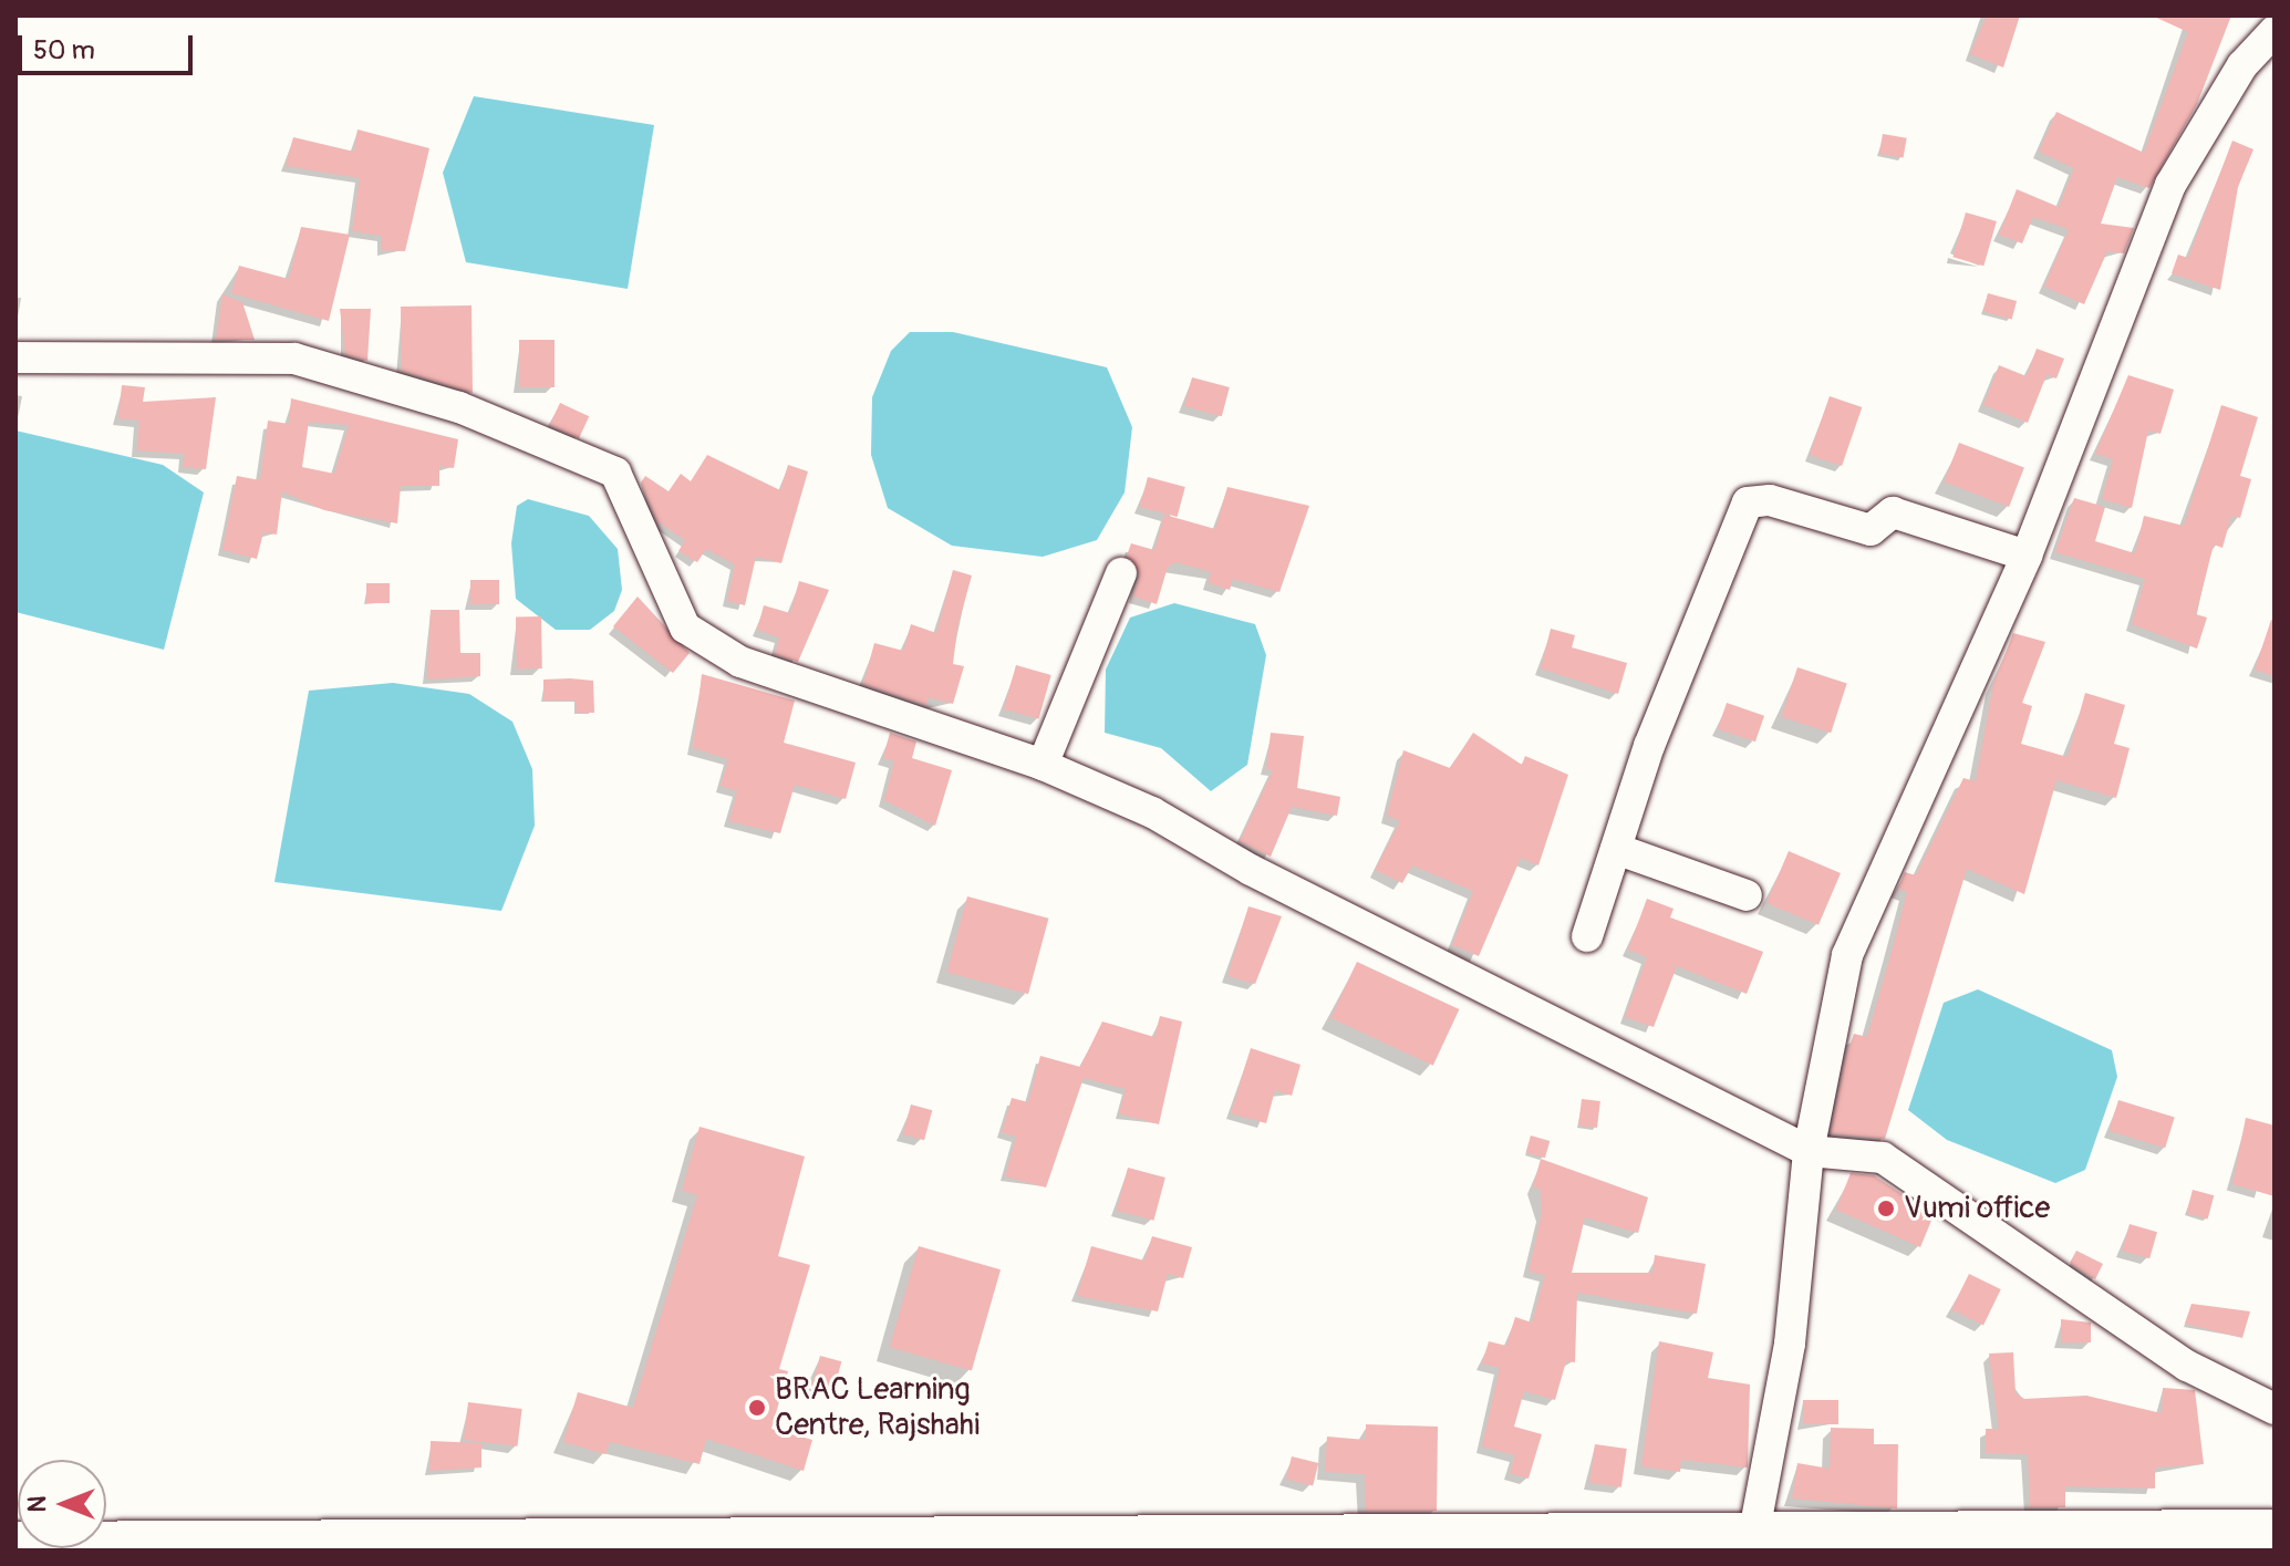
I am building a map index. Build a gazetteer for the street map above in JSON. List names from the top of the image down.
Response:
{
  "places": ["Vumi office", "BRAC Learning Centre, Rajshahi"],
  "scale_bar": "50 m",
  "north": "left"
}
